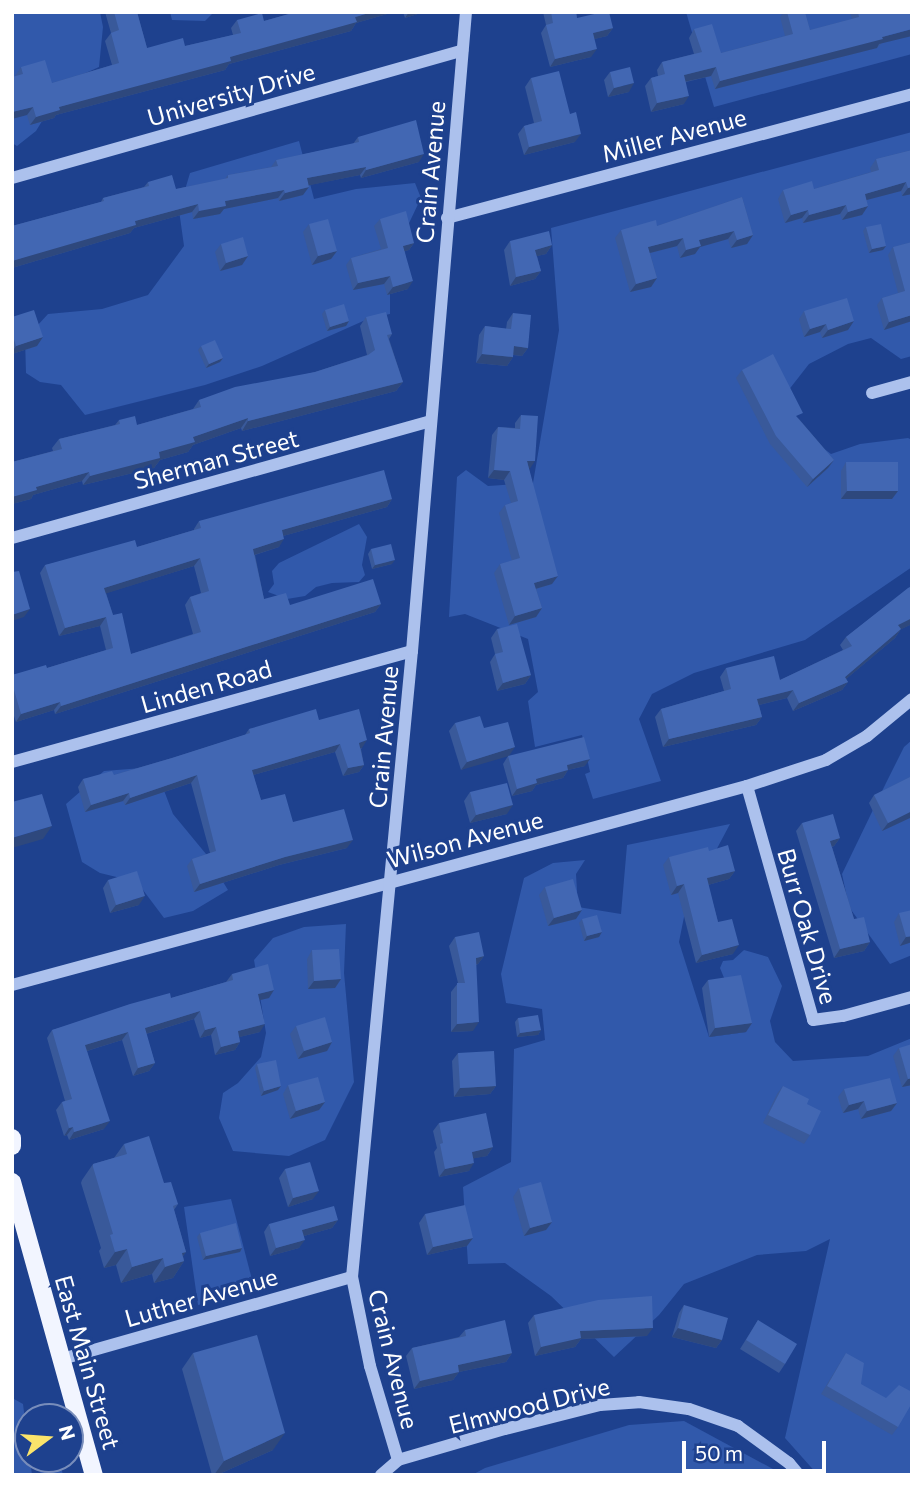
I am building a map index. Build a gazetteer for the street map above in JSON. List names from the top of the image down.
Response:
{
  "streets": {
    "main road": ["East Main Street"],
    "street": [
      "University Drive",
      "Miller Avenue",
      "Crain Avenue",
      "Sherman Street",
      "Linden Road",
      "Wilson Avenue",
      "Burr Oak Drive",
      "Luther Avenue",
      "Elmwood Drive"
    ]
  },
  "crossings": [
    ["University Drive", "Crain Avenue"],
    ["Miller Avenue", "Crain Avenue"],
    ["Crain Avenue", "Sherman Street"],
    ["Crain Avenue", "Linden Road"],
    ["Crain Avenue", "Wilson Avenue"],
    ["Crain Avenue", "Luther Avenue"],
    ["Crain Avenue", "Elmwood Drive"],
    ["Wilson Avenue", "Burr Oak Drive"],
    ["Luther Avenue", "East Main Street"]
  ],
  "scale_bar": "50 m",
  "north": "right"
}
